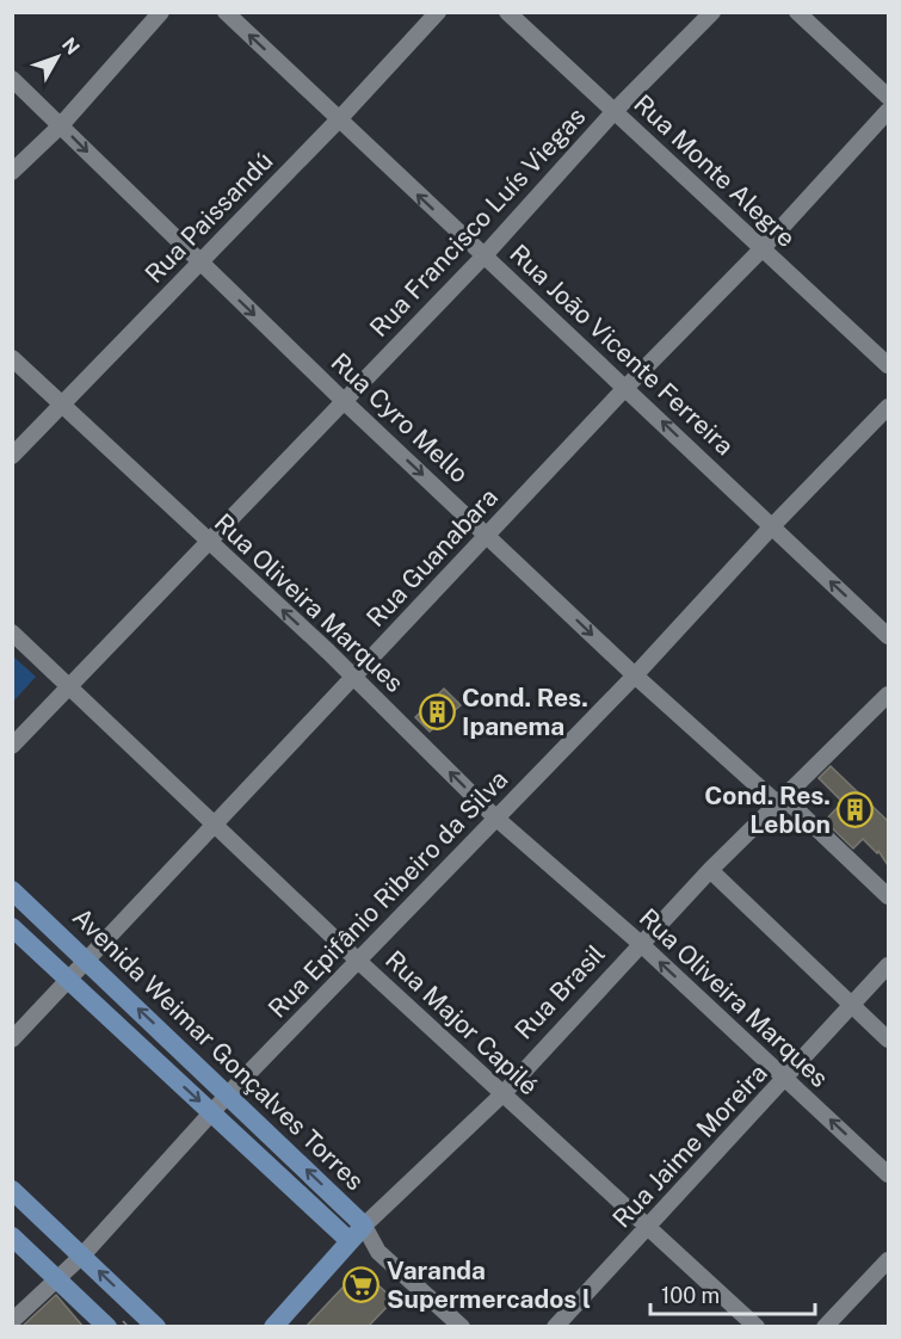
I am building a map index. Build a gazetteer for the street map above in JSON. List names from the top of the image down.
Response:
{
  "streets": {
    "main road": ["Rua Brasil", "Avenida Weimar Gonçalves Torres"],
    "street": [
      "Rua Monte Alegre",
      "Rua Paissandú",
      "Rua Francisco Luís Viegas",
      "Rua João Vicente Ferreira",
      "Rua Cyro Mello",
      "Rua Guanabara",
      "Rua Oliveira Marques",
      "Rua Epifânio Ribeiro da Silva",
      "Rua Major Capilé",
      "Rua Jaime Moreira"
    ]
  },
  "crossings": [
    ["Rua Monte Alegre", "Rua Francisco Luís Viegas"],
    ["Rua Monte Alegre", "Rua Guanabara"],
    ["Rua Paissandú", "Rua João Vicente Ferreira"],
    ["Rua Paissandú", "Rua Cyro Mello"],
    ["Rua Paissandú", "Rua Oliveira Marques"],
    ["Rua Francisco Luís Viegas", "Rua João Vicente Ferreira"],
    ["Rua Francisco Luís Viegas", "Rua Cyro Mello"],
    ["Rua Francisco Luís Viegas", "Rua Oliveira Marques"],
    ["Rua Francisco Luís Viegas", "Rua Major Capilé"],
    ["Rua João Vicente Ferreira", "Rua Guanabara"],
    ["Rua João Vicente Ferreira", "Rua Epifânio Ribeiro da Silva"],
    ["Rua Cyro Mello", "Rua Guanabara"],
    ["Rua Cyro Mello", "Rua Epifânio Ribeiro da Silva"],
    ["Rua Cyro Mello", "Rua Brasil"],
    ["Rua Guanabara", "Rua Oliveira Marques"],
    ["Rua Guanabara", "Rua Major Capilé"],
    ["Rua Guanabara", "Avenida Weimar Gonçalves Torres"],
    ["Rua Oliveira Marques", "Rua Epifânio Ribeiro da Silva"],
    ["Rua Oliveira Marques", "Rua Brasil"],
    ["Rua Oliveira Marques", "Rua Jaime Moreira"],
    ["Rua Epifânio Ribeiro da Silva", "Rua Major Capilé"],
    ["Rua Epifânio Ribeiro da Silva", "Avenida Weimar Gonçalves Torres"],
    ["Rua Brasil", "Rua Major Capilé"],
    ["Rua Brasil", "Avenida Weimar Gonçalves Torres"],
    ["Rua Major Capilé", "Rua Jaime Moreira"]
  ],
  "one_way": ["Rua João Vicente Ferreira", "Rua Cyro Mello"],
  "places": {
    "building": ["Cond. Res. Ipanema", "Cond. Res. Leblon"],
    "supermarket": ["Varanda Supermercados l"]
  },
  "scale_bar": "100 m",
  "north": "top right"
}
